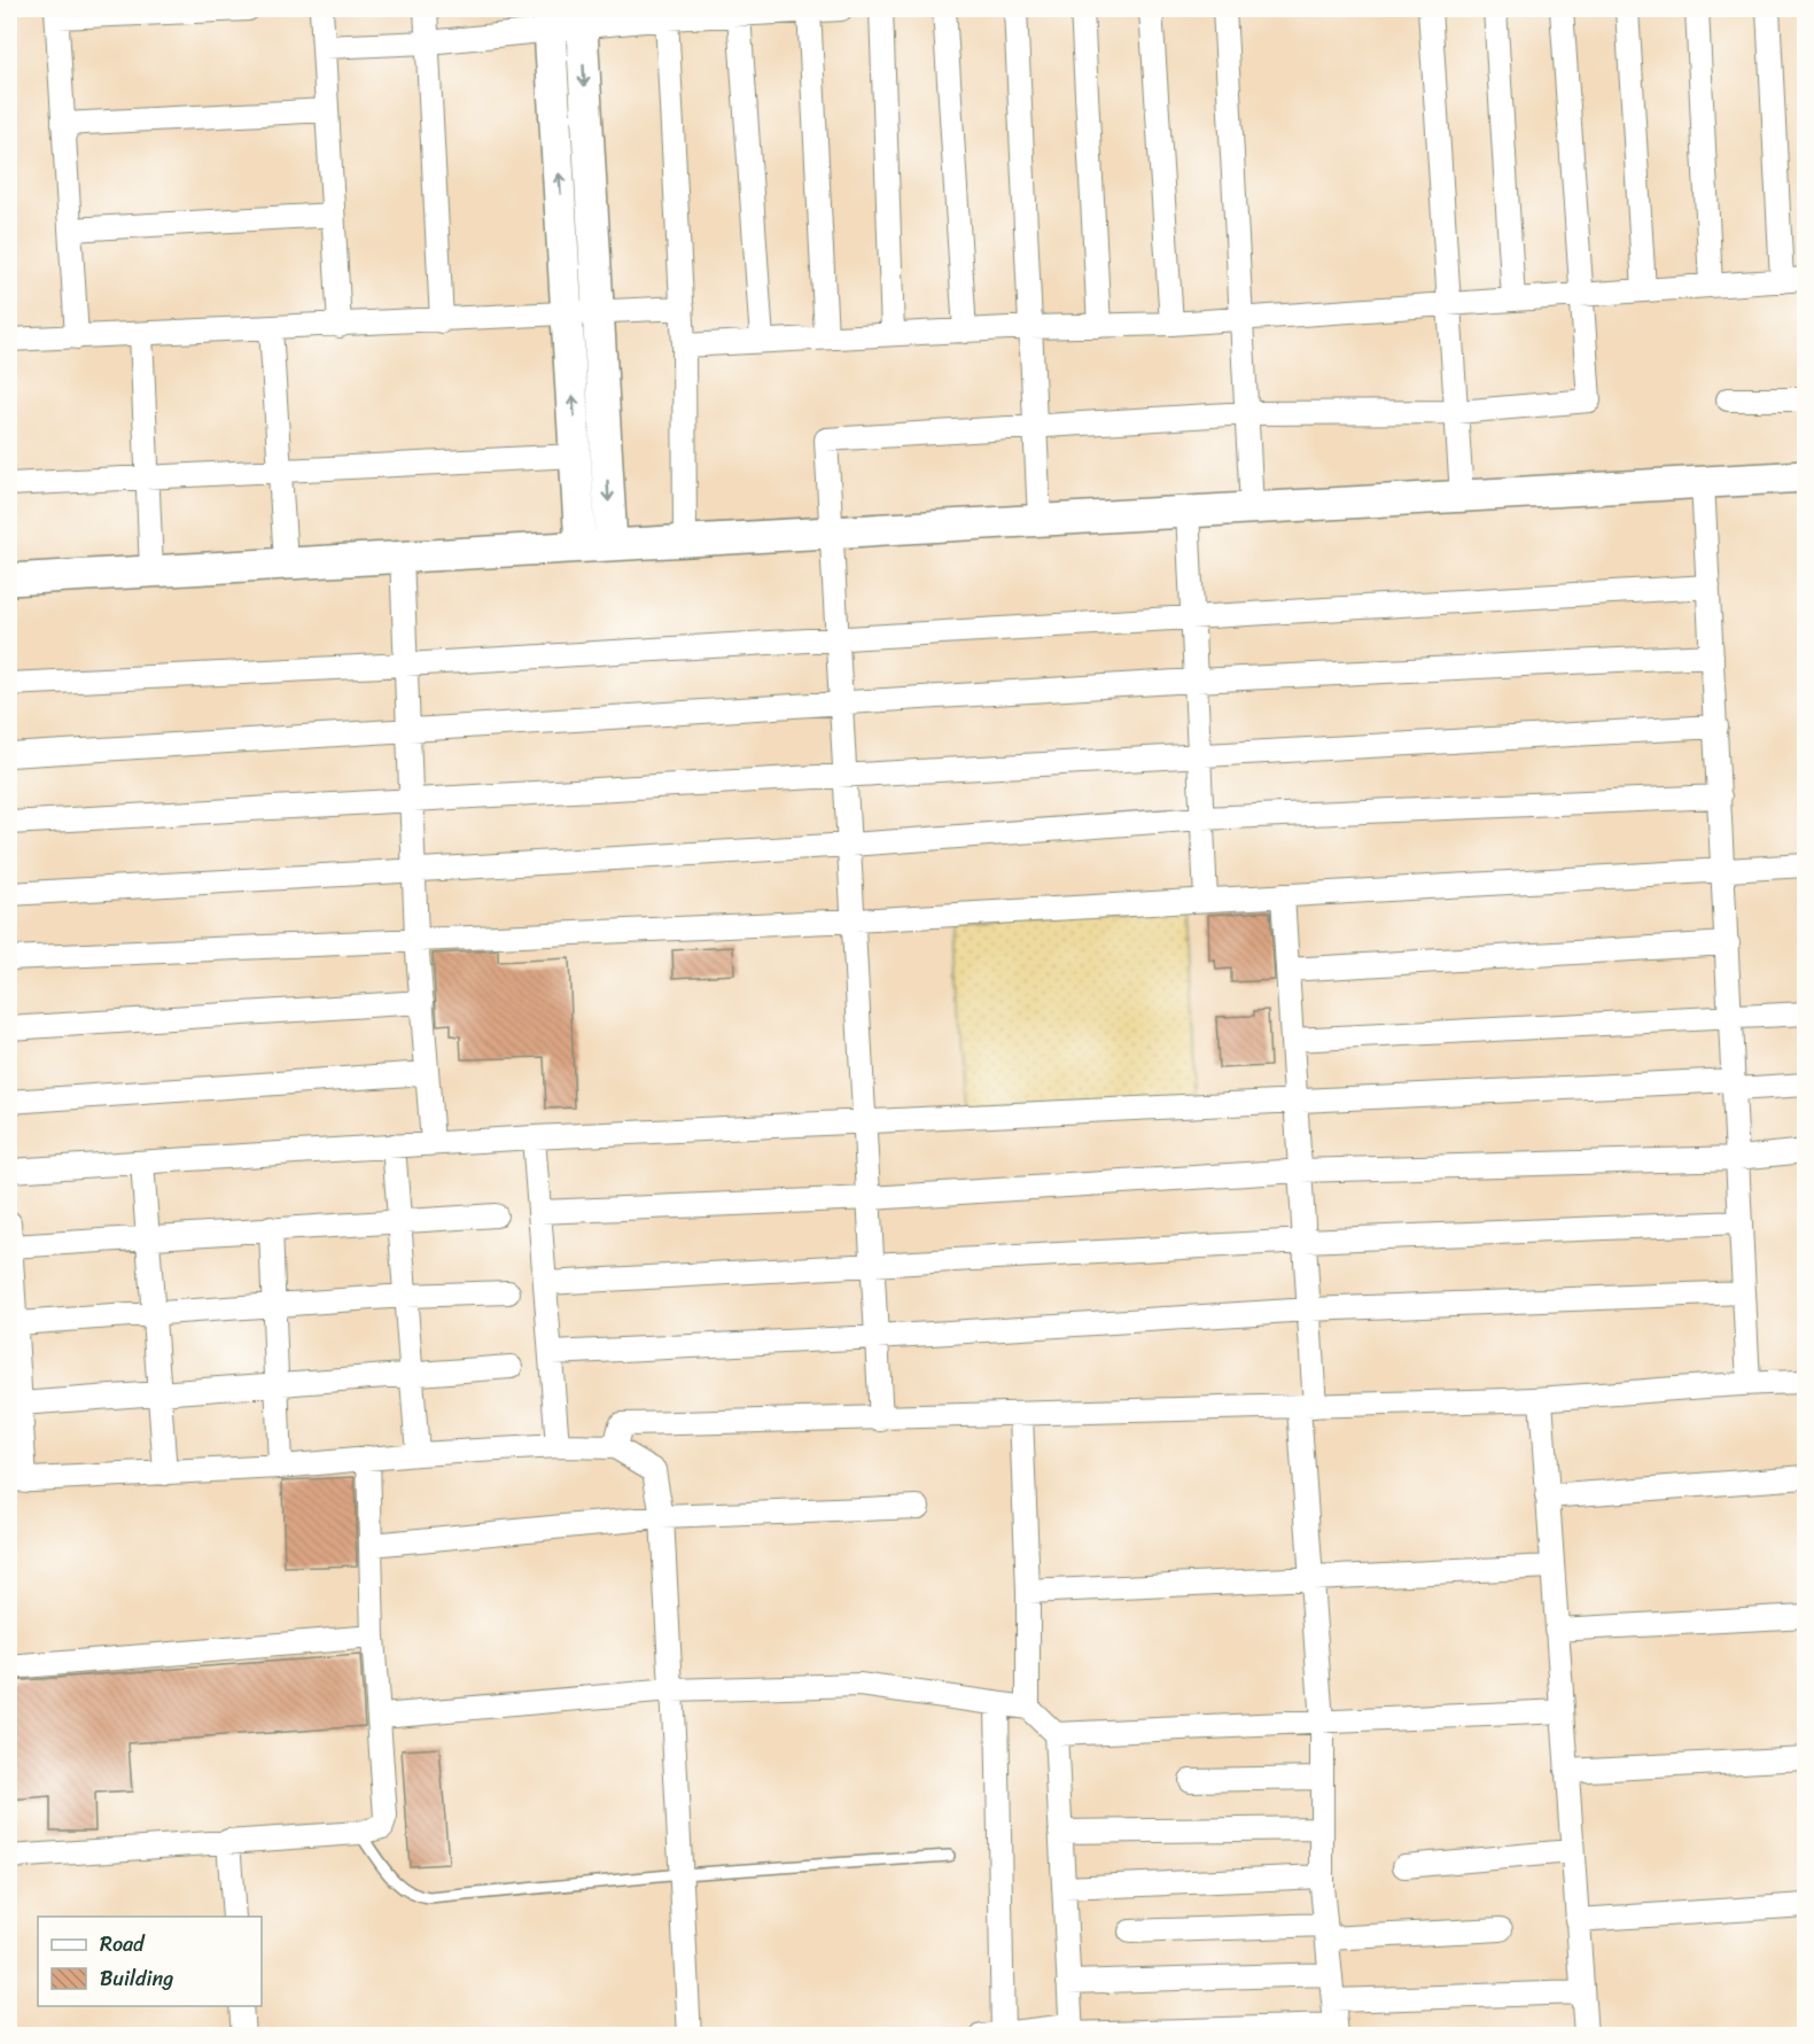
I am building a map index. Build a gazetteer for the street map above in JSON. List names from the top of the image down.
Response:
{
  "legend": ["Road", "Building"]
}
